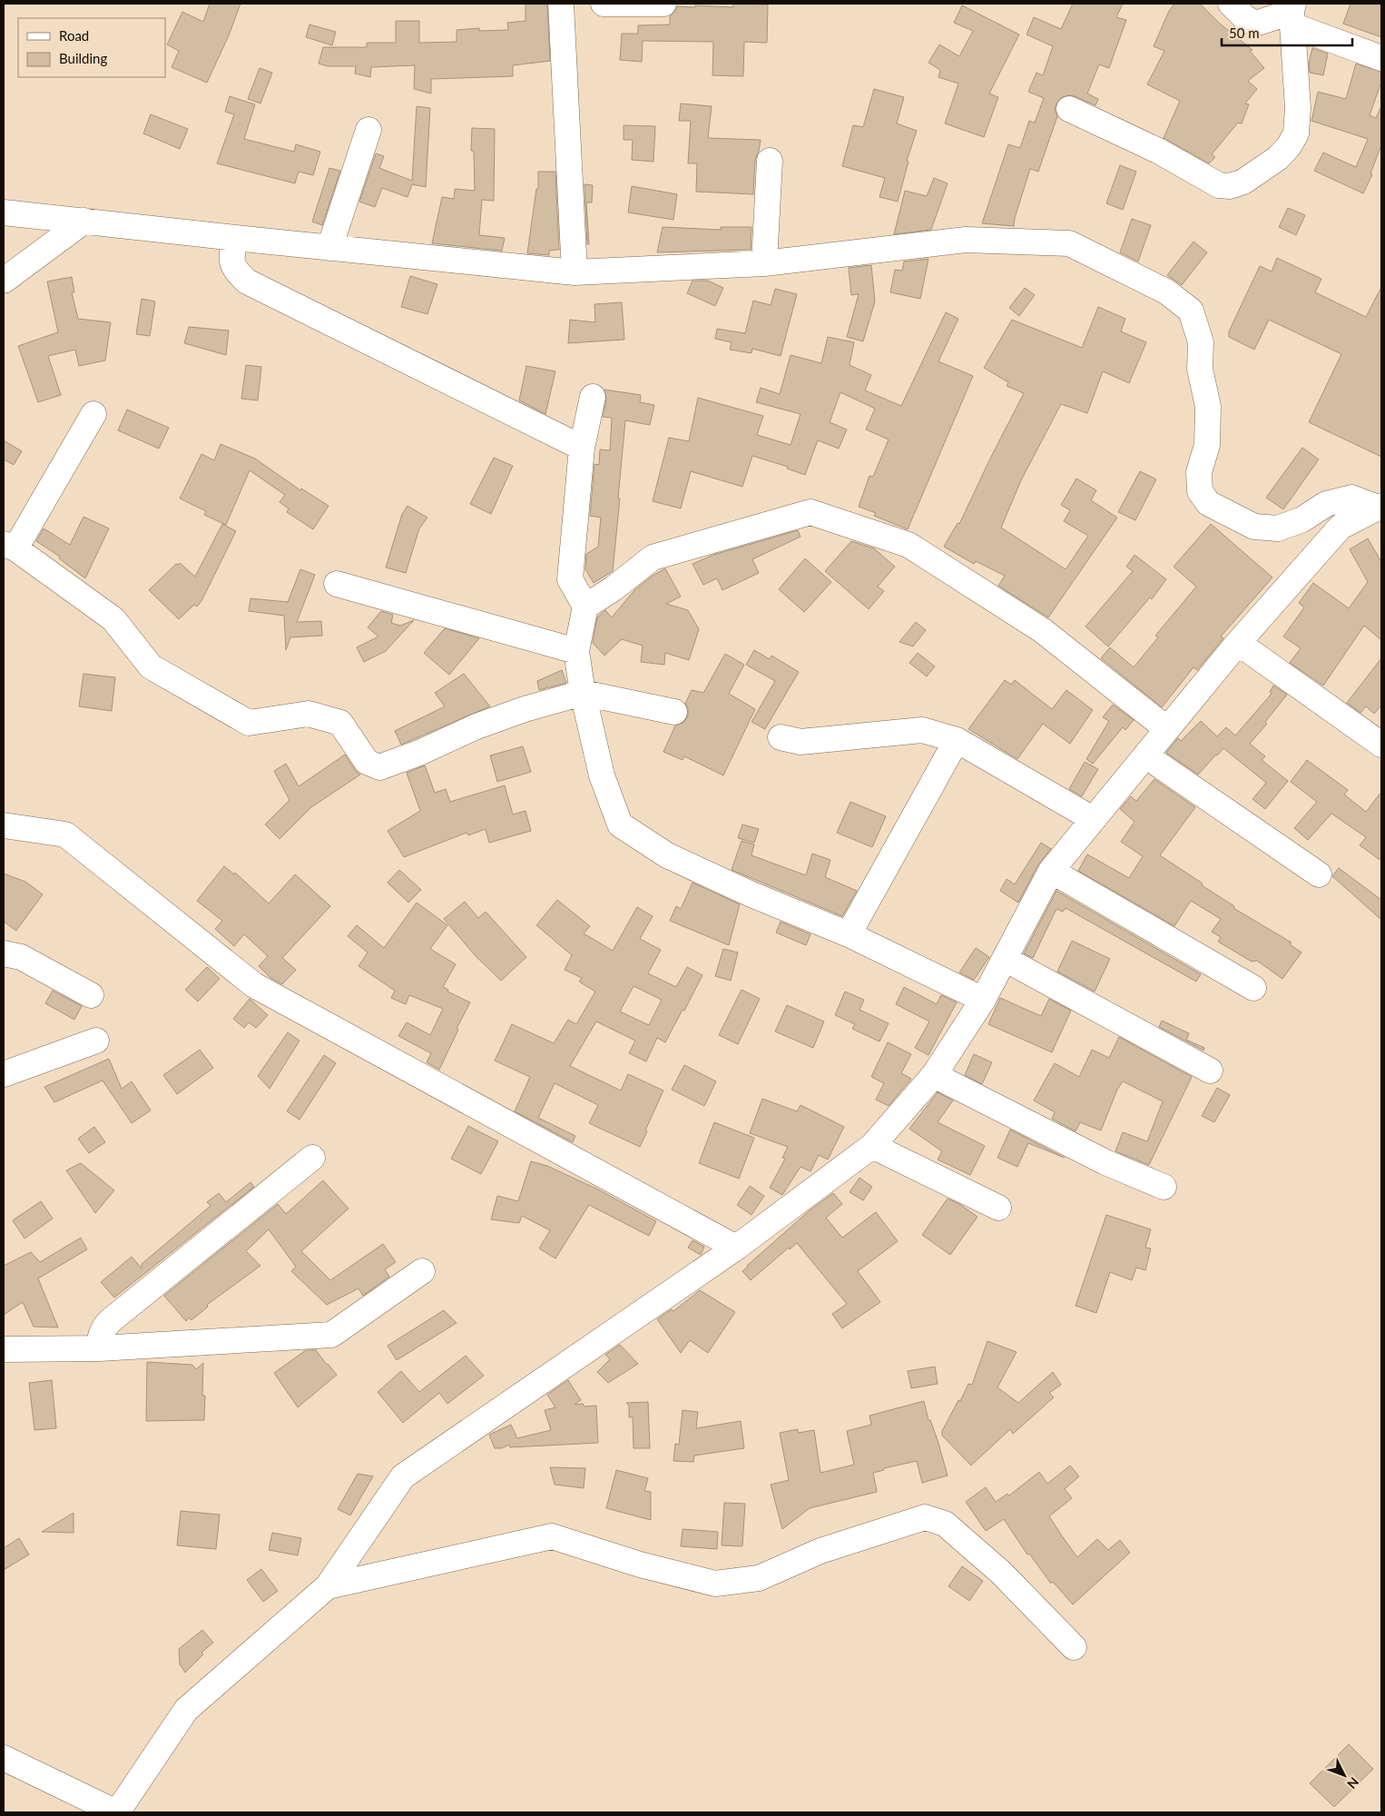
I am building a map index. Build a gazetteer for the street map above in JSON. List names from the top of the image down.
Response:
{
  "legend": ["Road", "Building"],
  "scale_bar": "50 m",
  "north": "bottom right"
}
